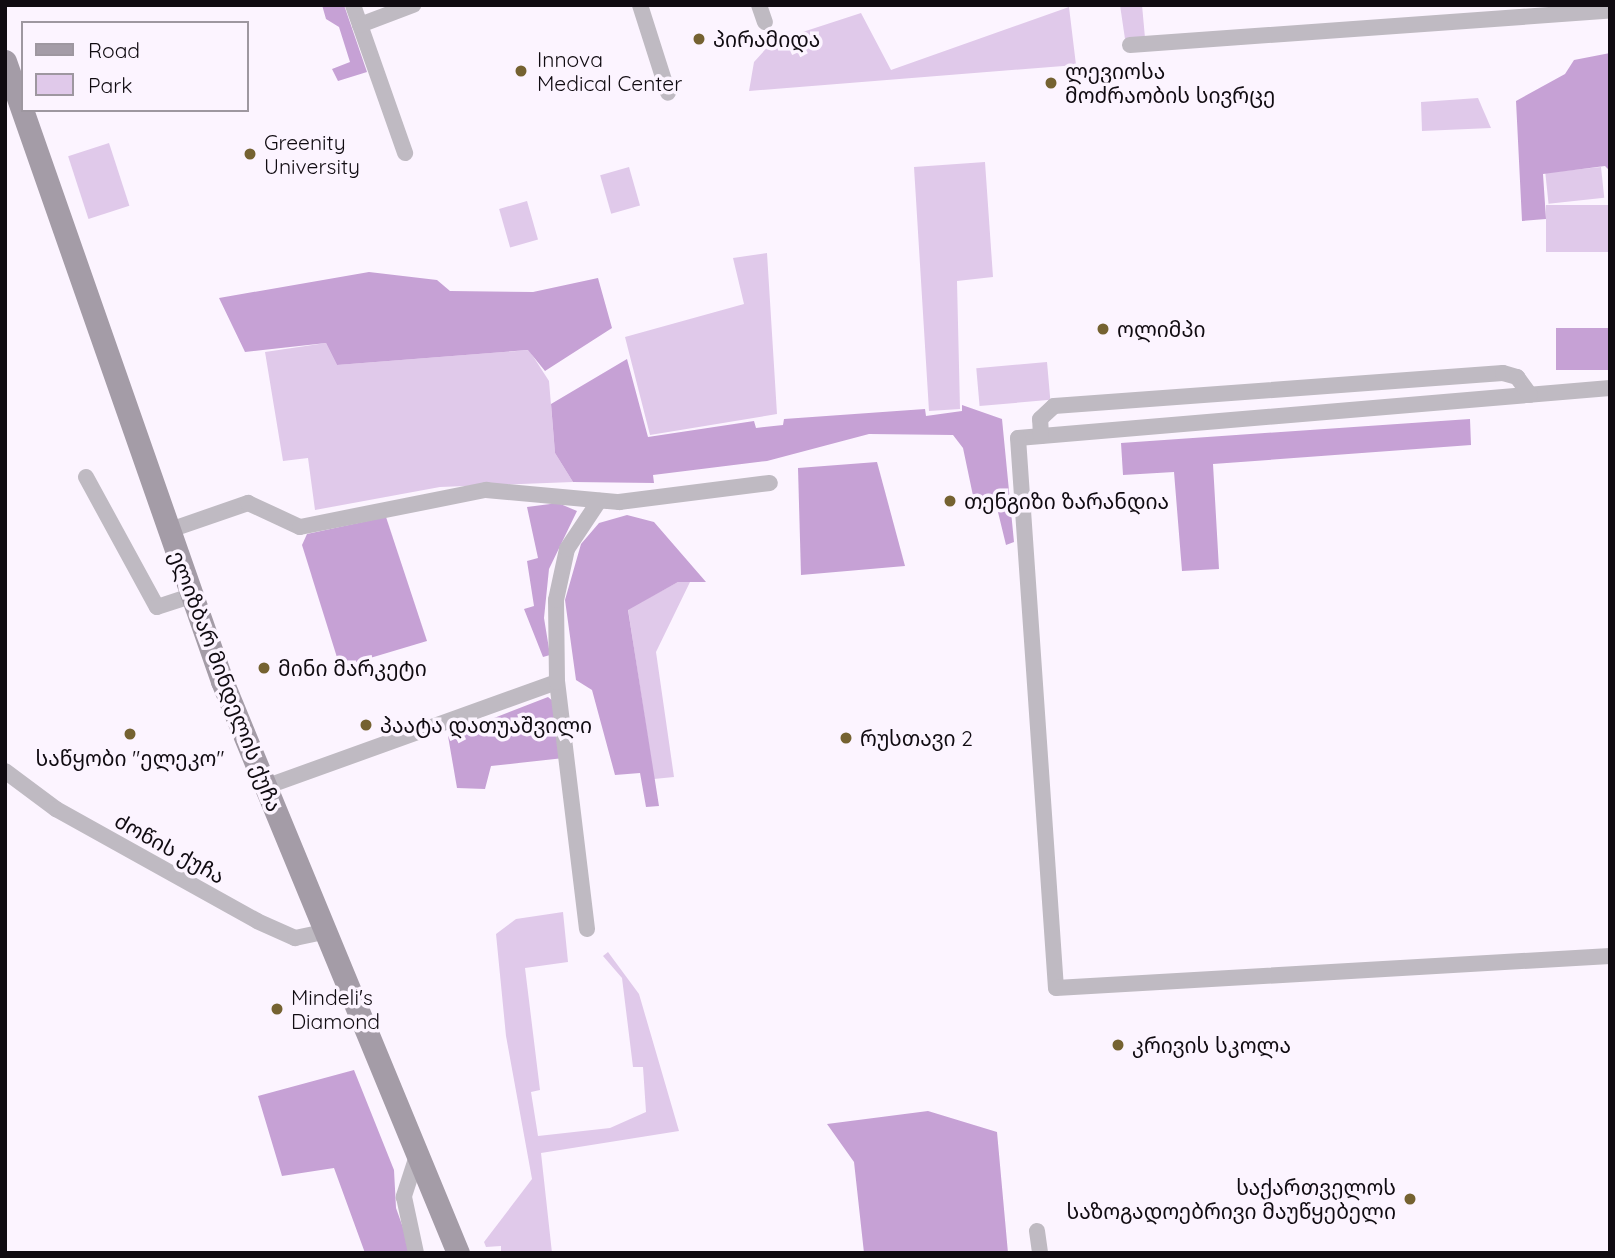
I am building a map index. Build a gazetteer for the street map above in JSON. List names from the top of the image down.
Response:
{
  "streets": {
    "street": ["ელიზბარ მინდელის ქუჩა", "ძოწის ქუჩა"]
  },
  "crossings": [
    ["ელიზბარ მინდელის ქუჩა", "ძოწის ქუჩა"]
  ],
  "places": [
    "პირამიდა",
    "Innova Medical Center",
    "ლევიოსა მოძრაობის სივრცე",
    "Greenity University",
    "ოლიმპი",
    "თენგიზი ზარანდია",
    "მინი მარკეტი",
    "პაატა დათუაშვილი",
    "საწყობი \"ელეკო\"",
    "რუსთავი 2",
    "Mindeli's Diamond",
    "კრივის სკოლა",
    "საქართველოს საზოგადოებრივი მაუწყებელი"
  ],
  "legend": ["Road", "Park"]
}
